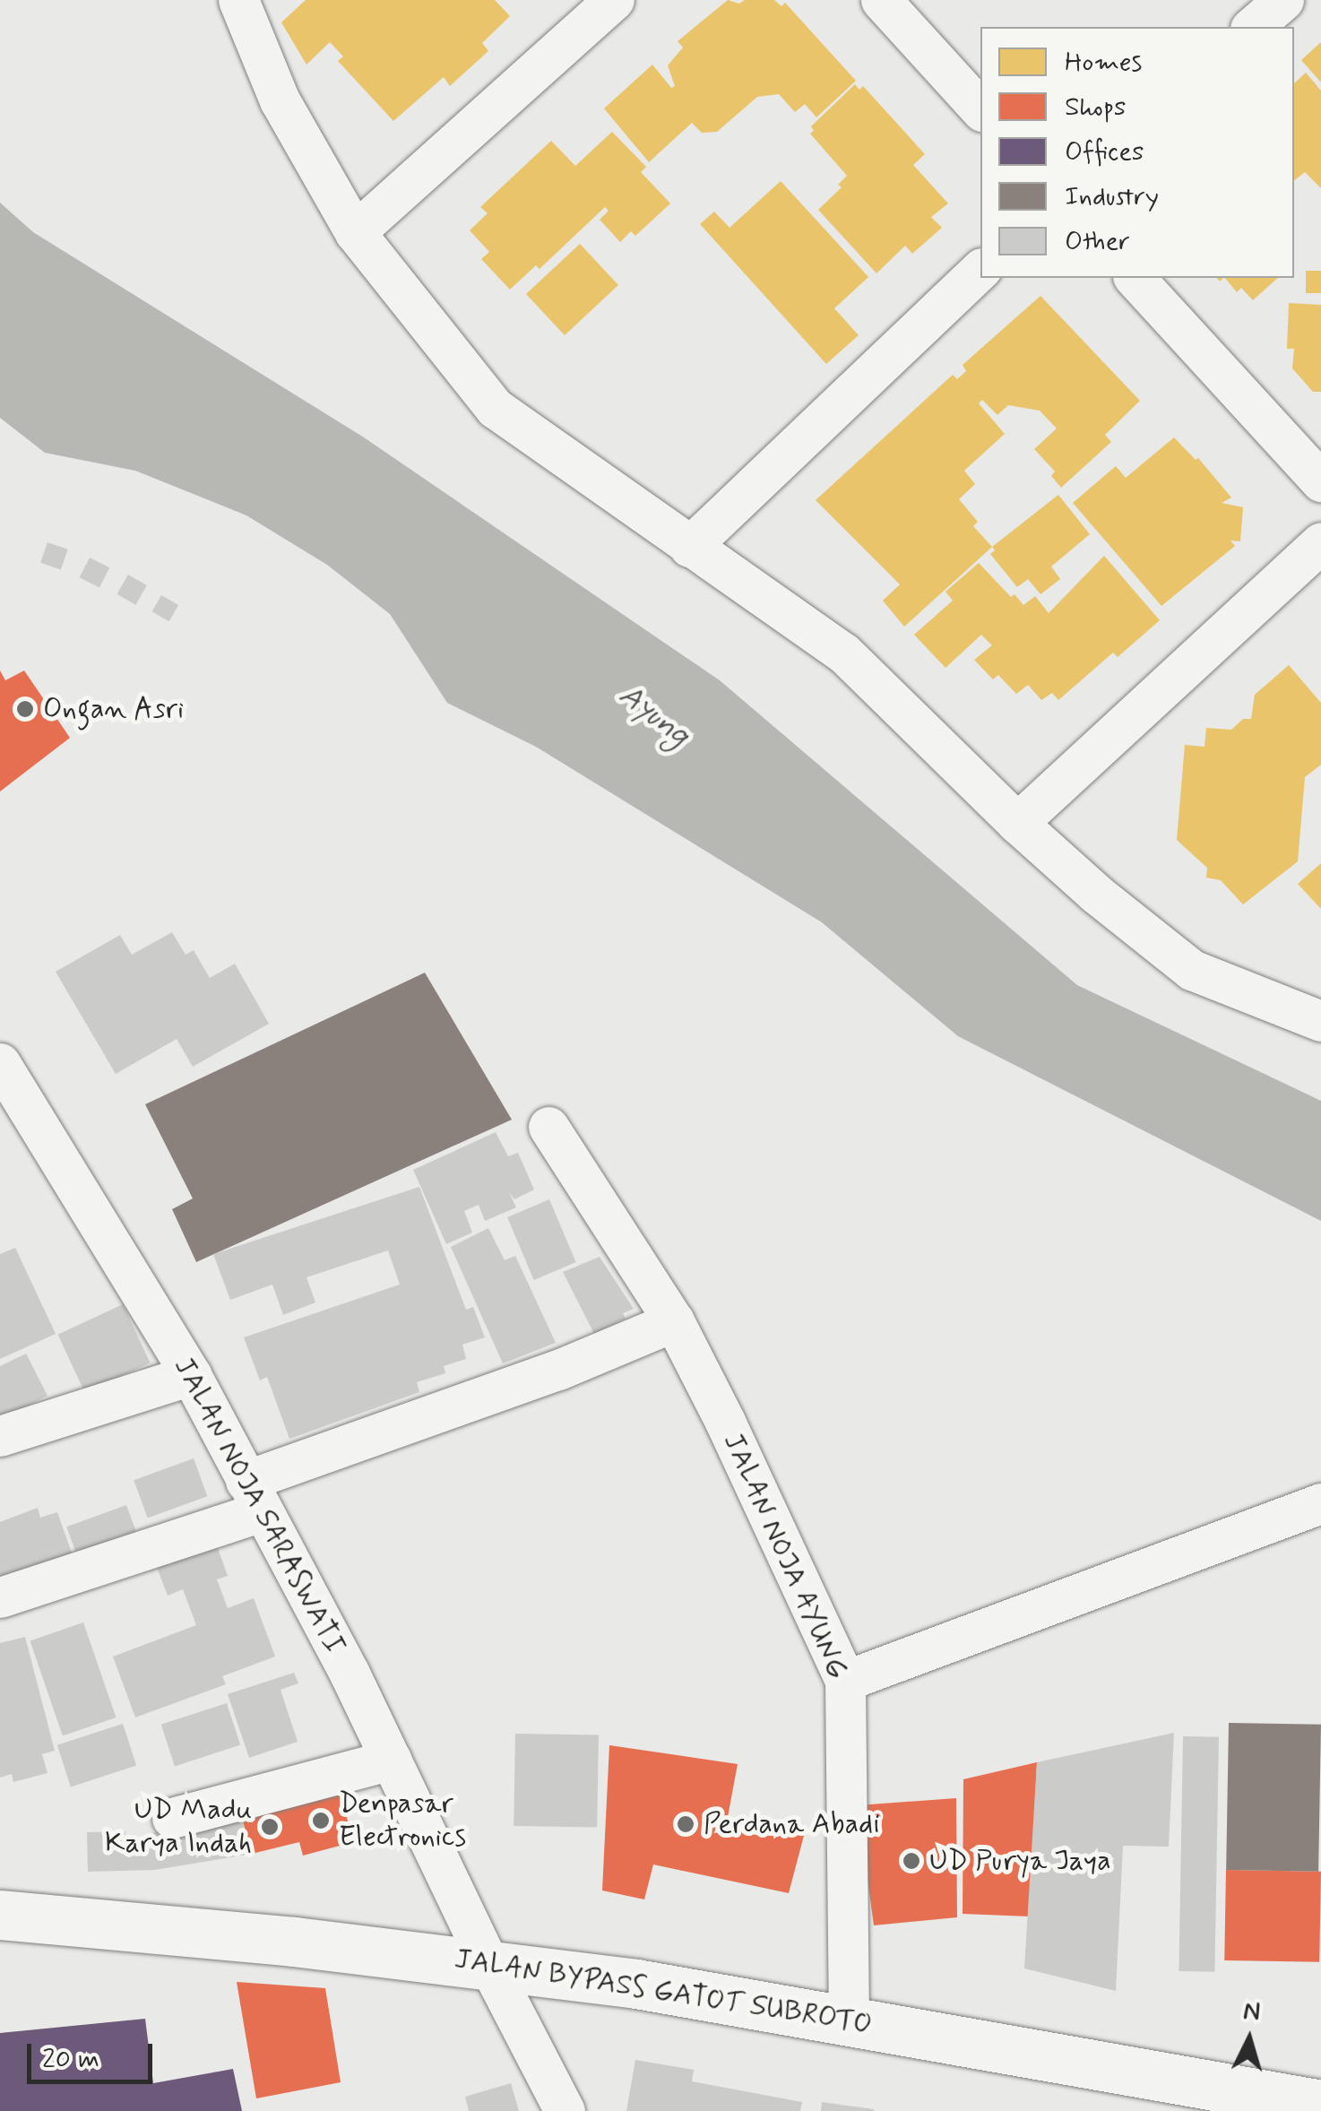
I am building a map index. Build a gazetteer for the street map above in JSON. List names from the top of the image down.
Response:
{
  "streets": {
    "highway": ["JALAN BYPASS GATOT SUBROTO"],
    "street": ["JALAN NOJA SARASWATI", "JALAN NOJA AYUNG"]
  },
  "crossings": [
    ["JALAN NOJA SARASWATI", "JALAN BYPASS GATOT SUBROTO"],
    ["JALAN NOJA AYUNG", "JALAN BYPASS GATOT SUBROTO"]
  ],
  "water": ["Ayung"],
  "places": [
    "Ongan Asri",
    "Denpasar Electronics",
    "Perdana Abadi",
    "UD Madu Karya Indah",
    "UD Purya Jaya"
  ],
  "legend": [
    "Homes",
    "Shops",
    "Offices",
    "Industry",
    "Other"
  ],
  "scale_bar": "20 m",
  "north": "top"
}
